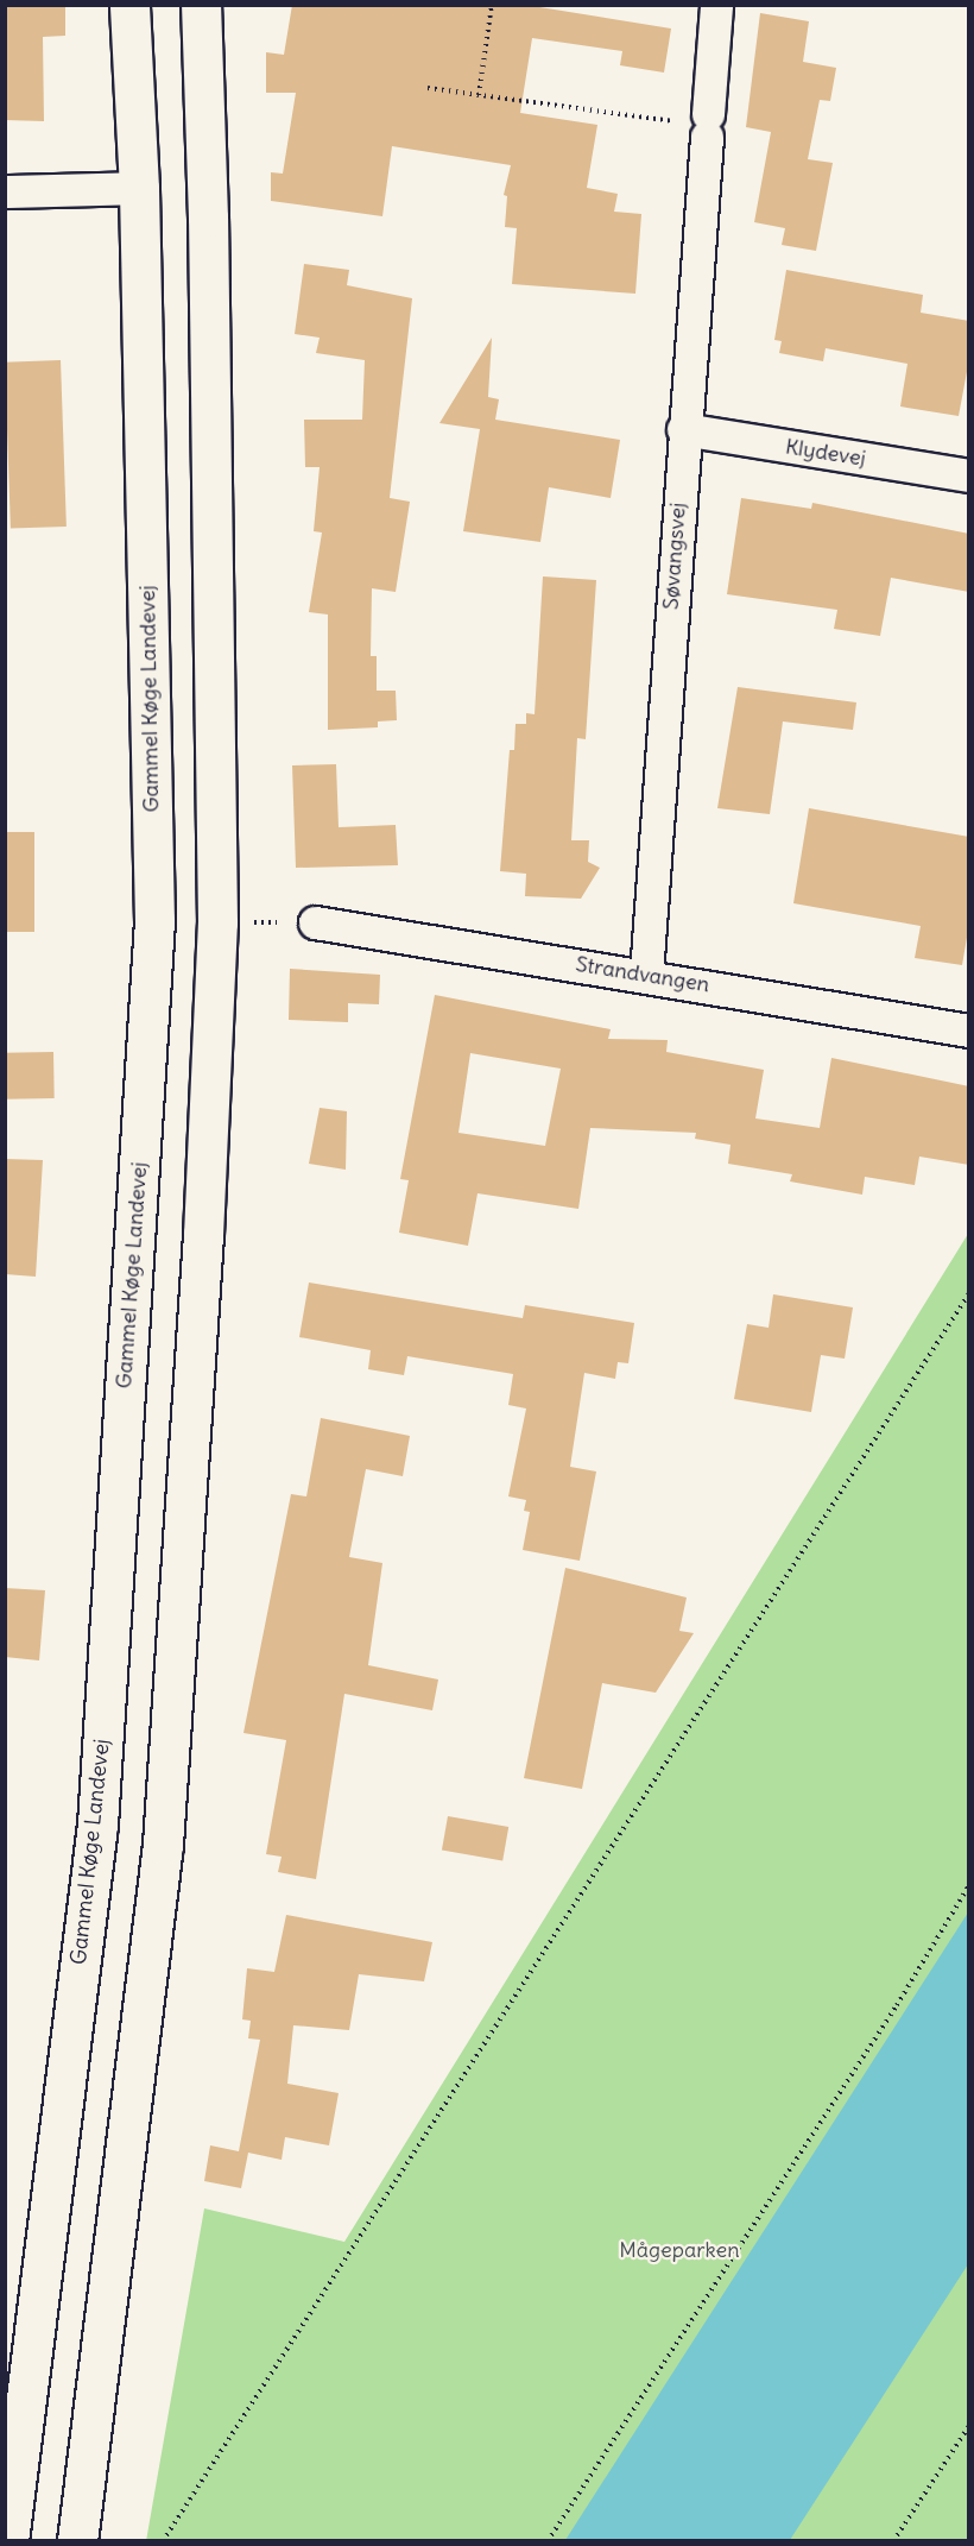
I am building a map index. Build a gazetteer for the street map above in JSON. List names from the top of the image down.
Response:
{
  "streets": {
    "main road": ["Gammel Køge Landevej"],
    "street": ["Klydevej", "Søvangsvej", "Strandvangen"]
  },
  "crossings": [
    ["Klydevej", "Søvangsvej"],
    ["Søvangsvej", "Strandvangen"]
  ],
  "parks": ["Mågeparken"]
}
